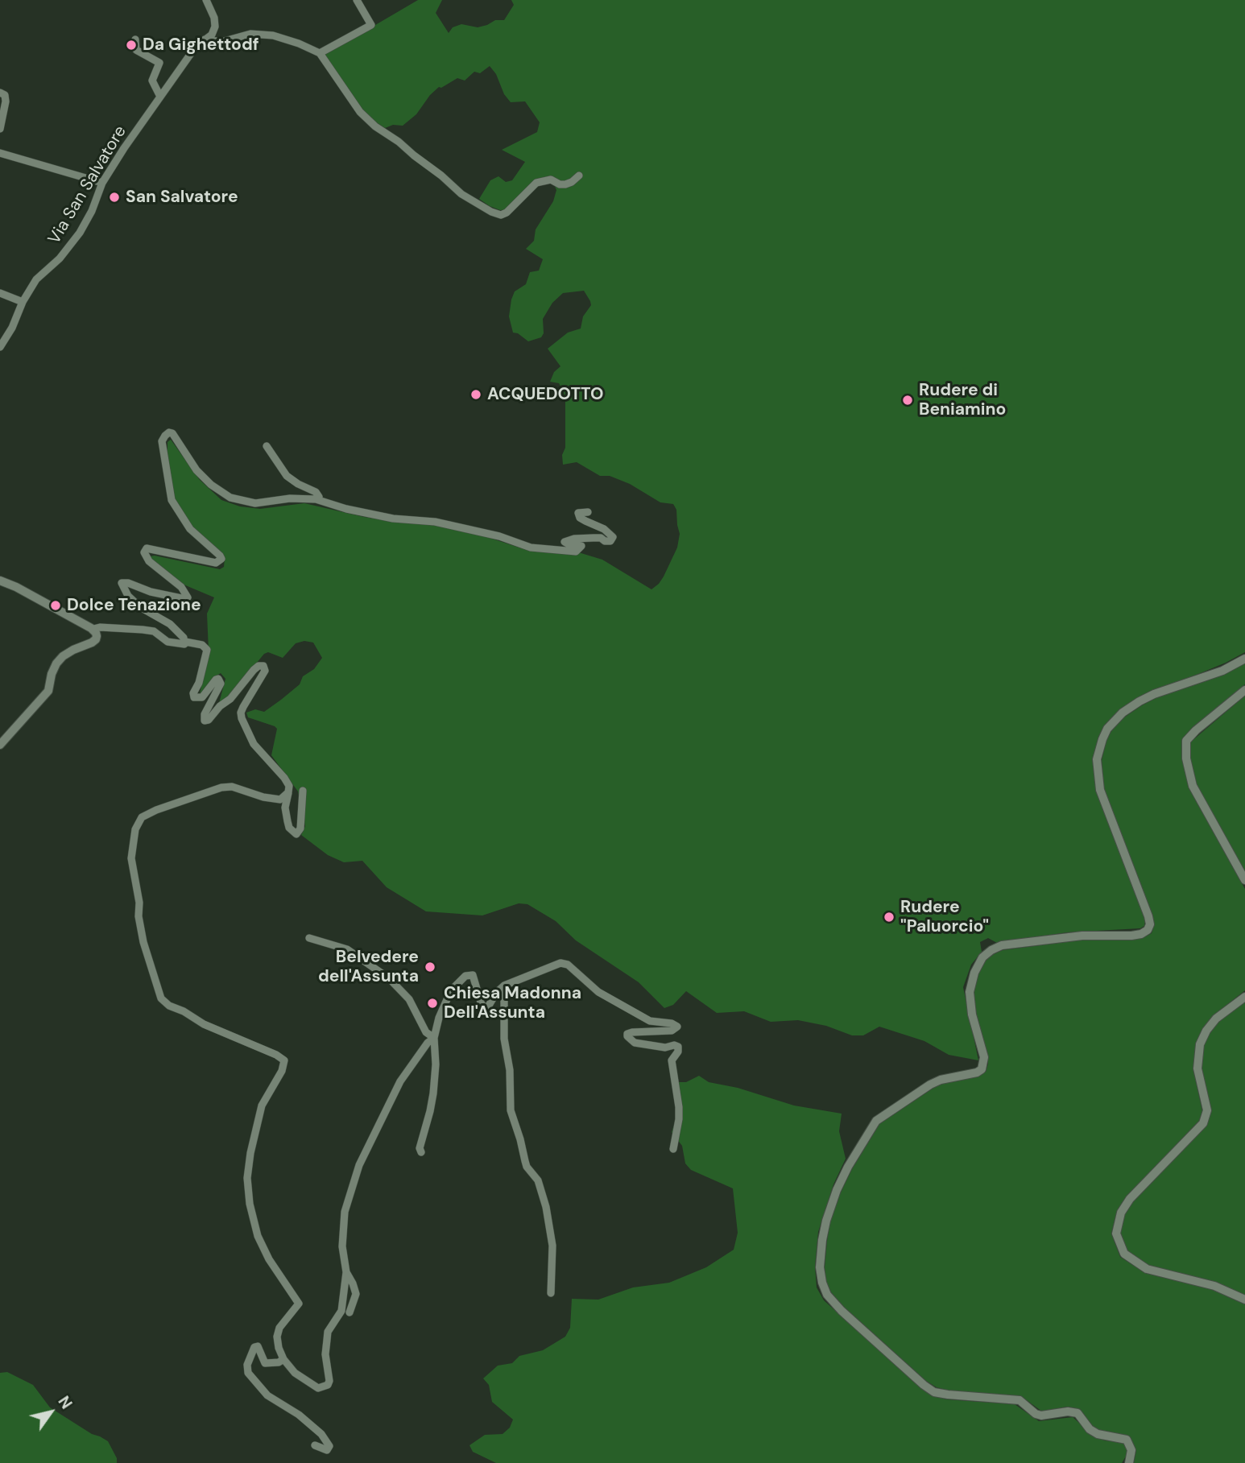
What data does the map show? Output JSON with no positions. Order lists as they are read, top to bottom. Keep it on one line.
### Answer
{"streets":{"street":["Via San Salvatore"]},"places":["Da Gighettodf","San Salvatore","ACQUEDOTTO","Rudere di Beniamino","Dolce Tenazione","Rudere \"Paluorcio\"","Belvedere dell'Assunta","Chiesa Madonna Dell'Assunta"],"north":"top right"}
